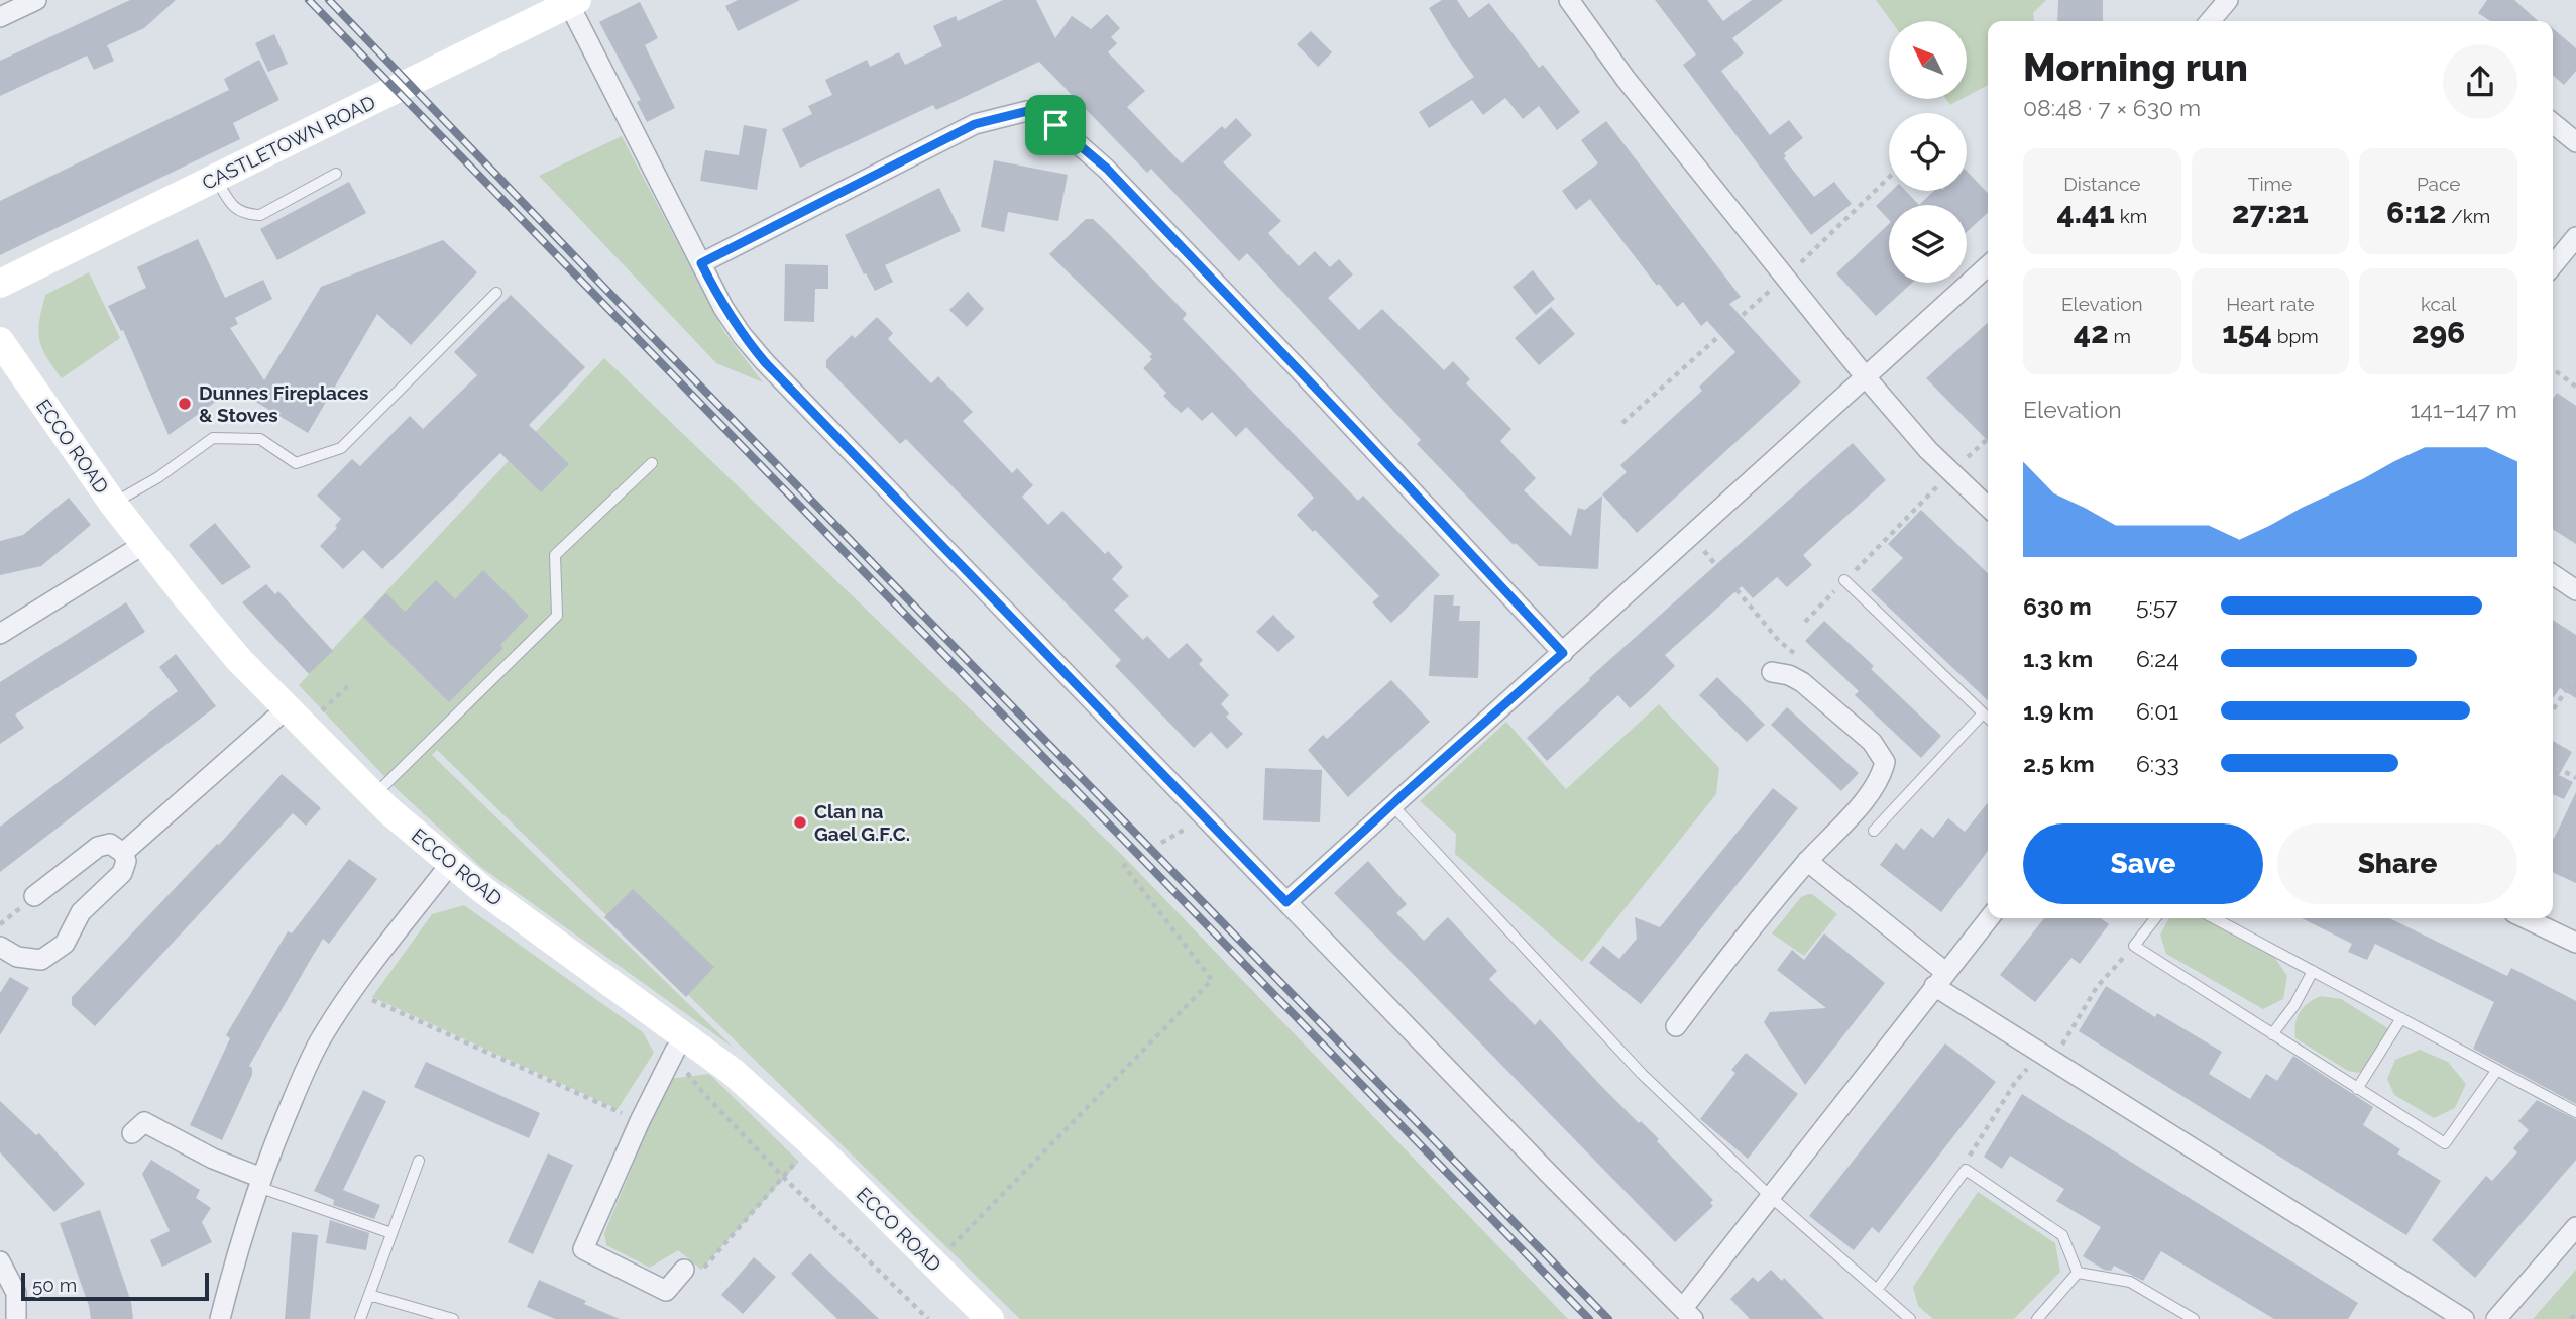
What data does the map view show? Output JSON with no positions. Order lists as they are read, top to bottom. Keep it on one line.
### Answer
{"streets":{"street":["CASTLETOWN ROAD","ECCO ROAD"]},"places":["Dunnes Fireplaces & Stoves","Clan na Gael G.F.C."],"scale_bar":"50 m","north":"top left","page":{"heading":["Morning run","08:48 · 7 × 630 m"],"stats":[["Distance","4.41 km"],["Time","27:21"],["Pace","6:12 /km"],["Elevation","42 m"],["Heart rate","154 bpm"],["kcal","296"]],"chart":["Elevation","141–147 m"],"list":[{"name":"630 m","note":"5:57"},{"name":"1.3 km","note":"6:24"},{"name":"1.9 km","note":"6:01"},{"name":"2.5 km","note":"6:33"}],"buttons":["Save","Share"],"scale":"50 m"}}
